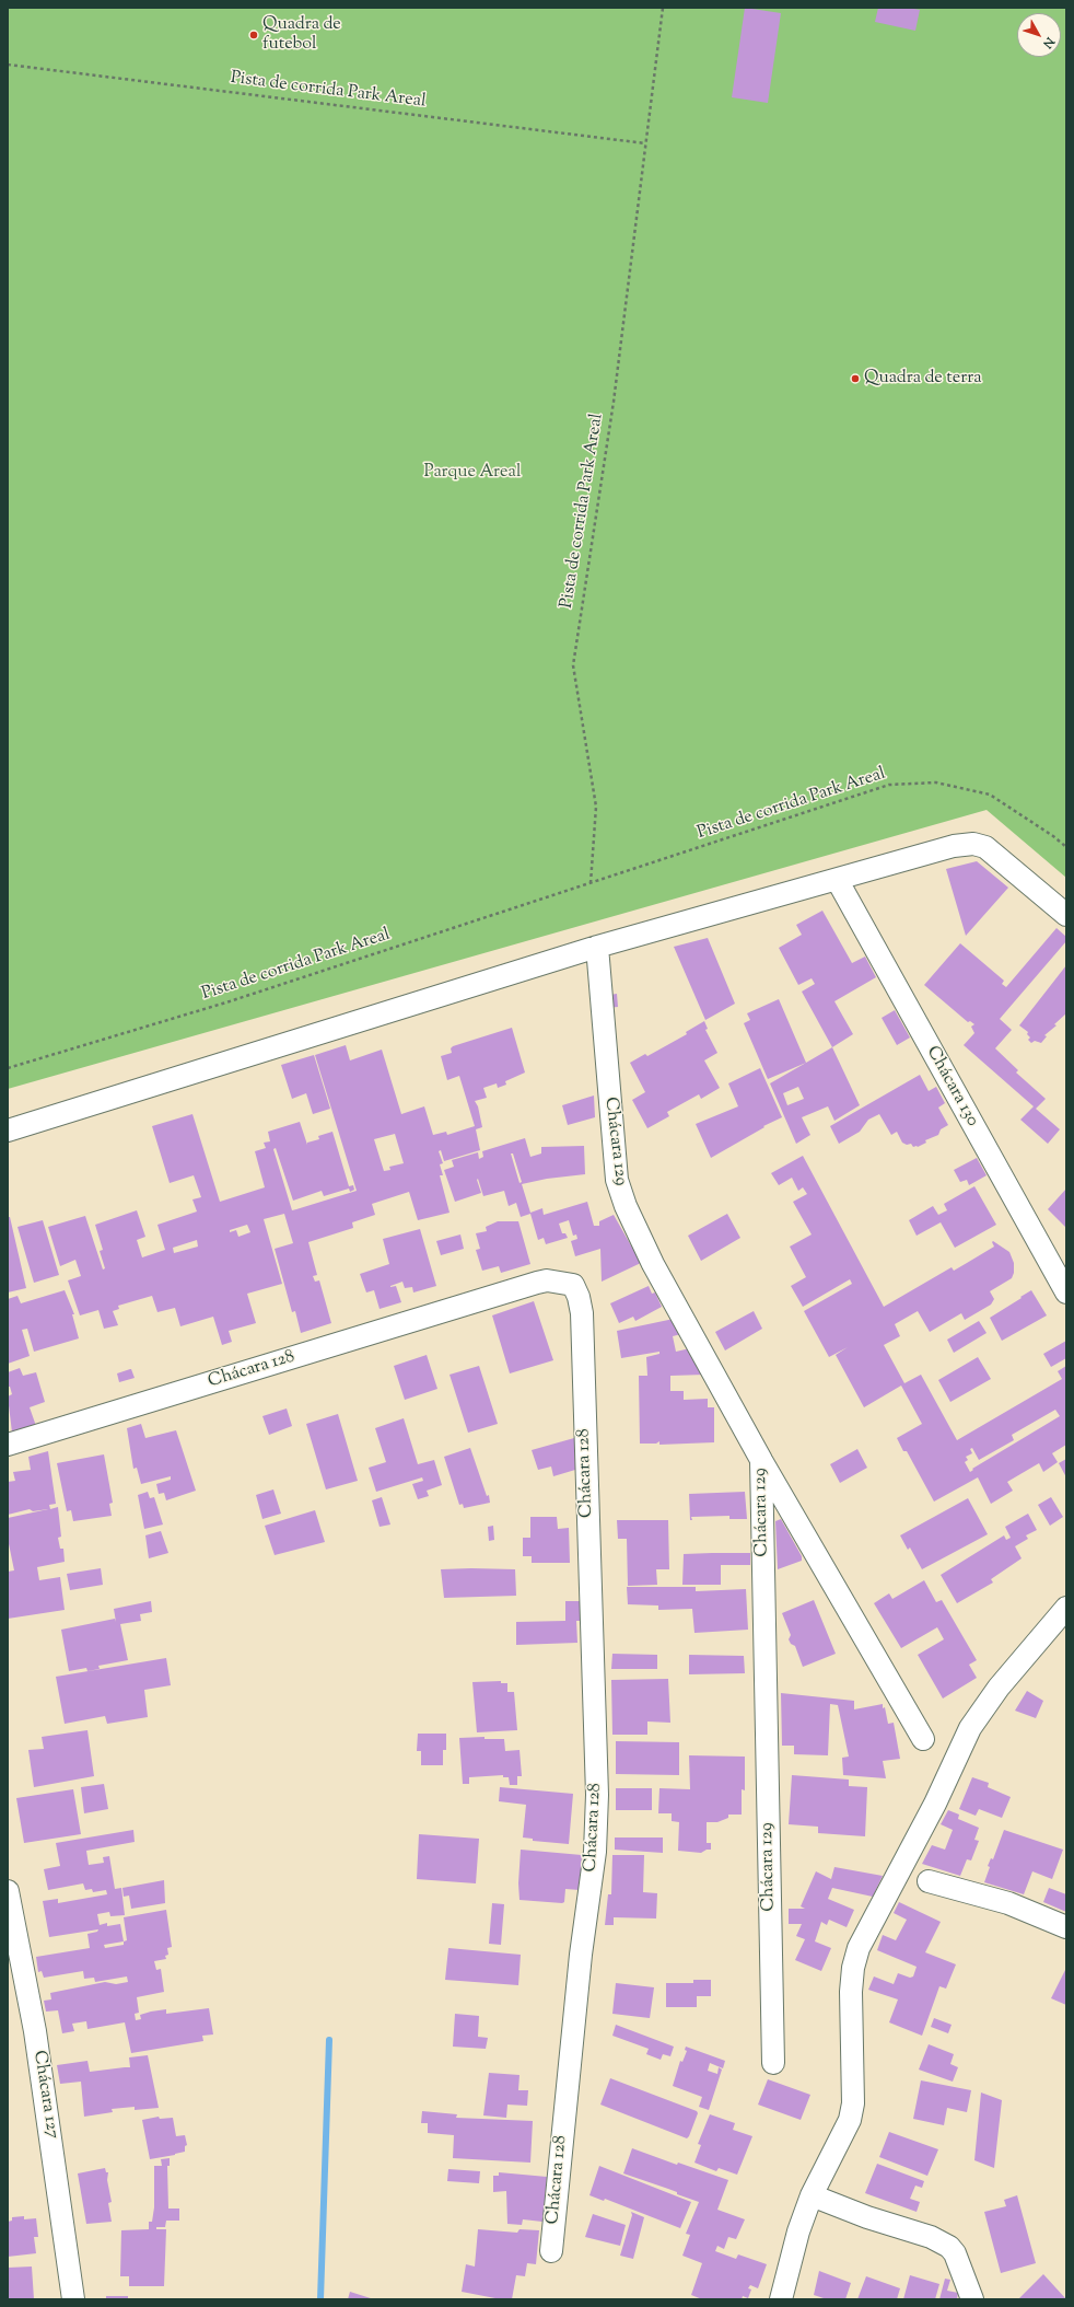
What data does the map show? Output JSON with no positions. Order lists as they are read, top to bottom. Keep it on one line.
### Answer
{"streets":{"street":["Chácara 130","Chácara 129","Chácara 128","Chácara 127"],"path":["Pista de corrida Park Areal"]},"parks":["Parque Areal"],"places":["Quadra de futebol","Quadra de terra"],"north":"bottom right"}
